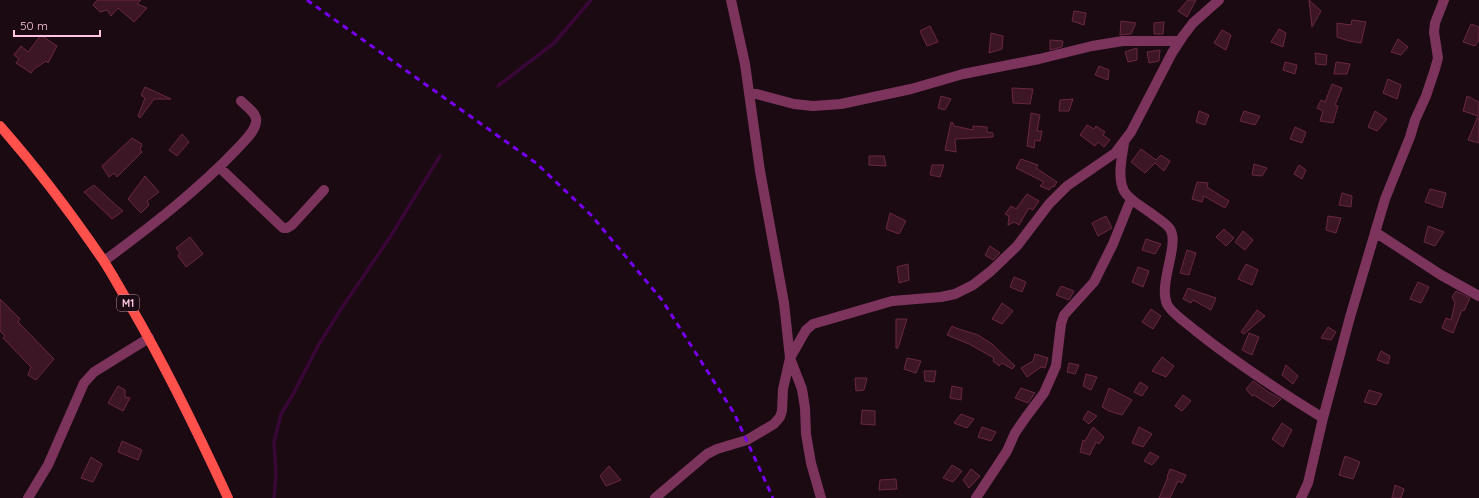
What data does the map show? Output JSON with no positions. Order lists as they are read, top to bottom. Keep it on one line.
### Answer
{"streets":{"main road":["M1"]},"scale_bar":"50 m"}
